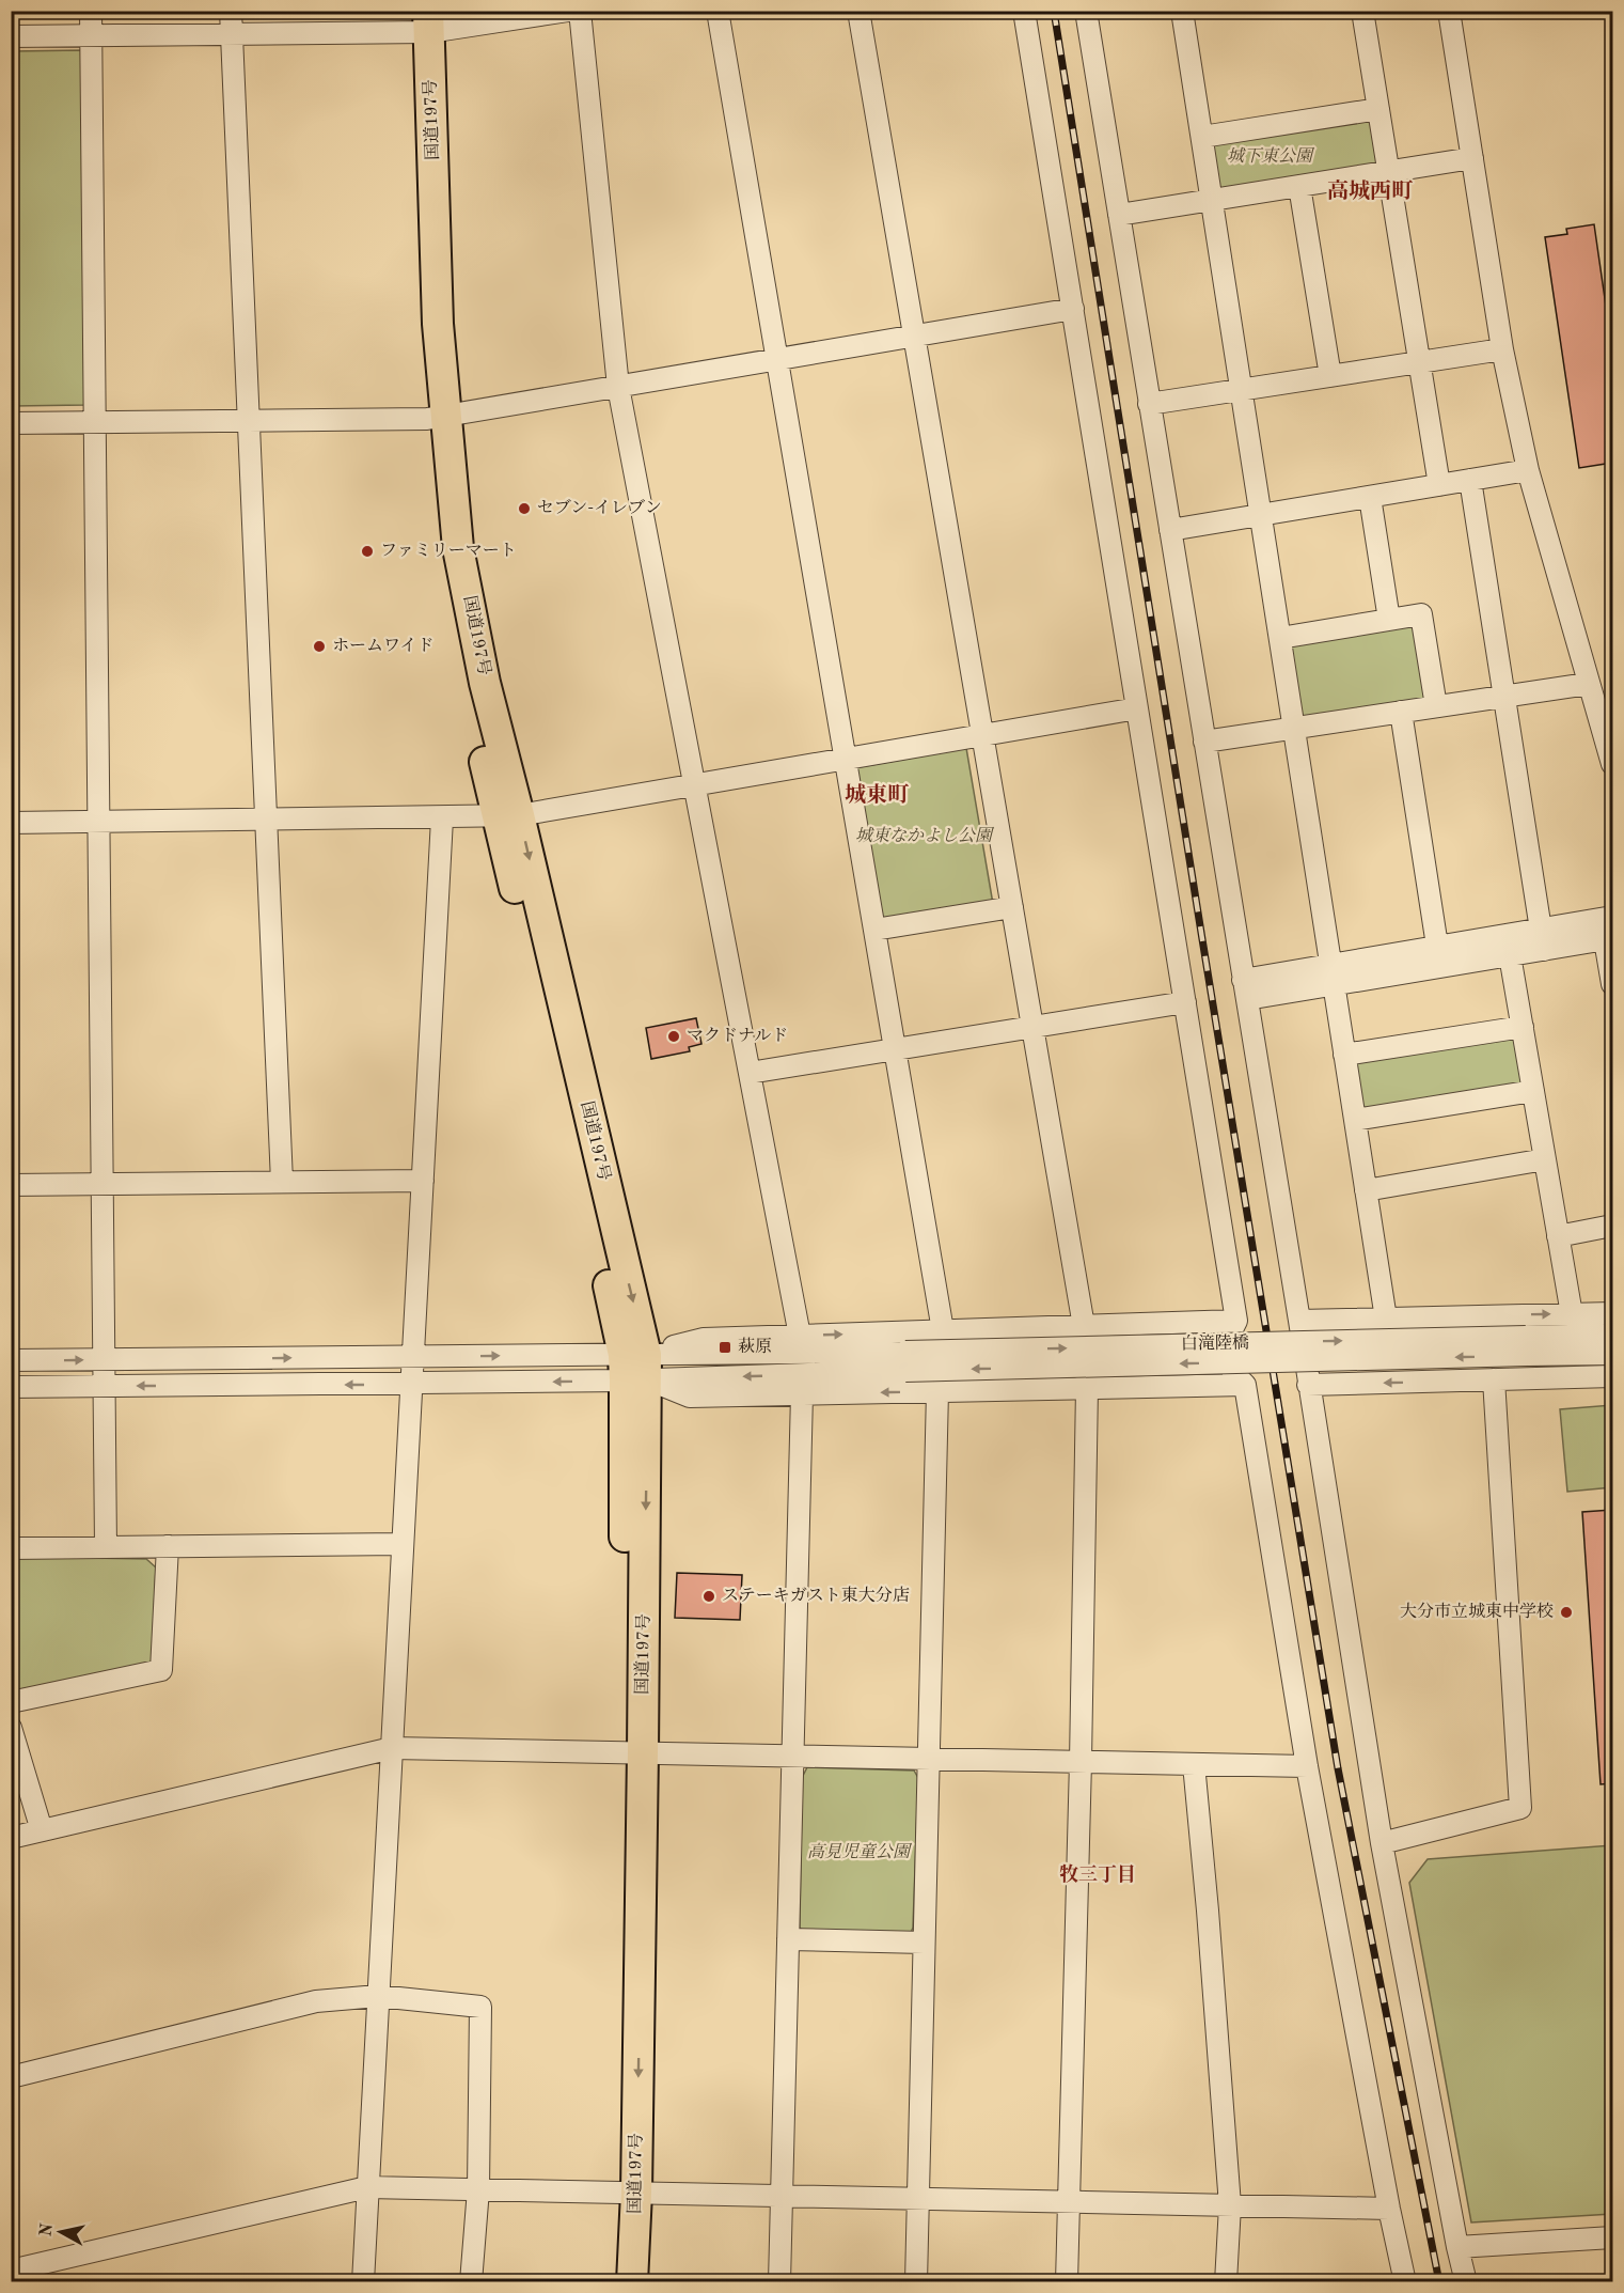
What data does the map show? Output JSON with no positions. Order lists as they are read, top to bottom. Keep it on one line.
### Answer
{"streets":{"highway":["国道197号"],"street":["白滝陸橋"]},"crossings":[["国道197号","白滝陸橋"]],"districts":["高城西町","城東町","牧三丁目"],"parks":["城下東公園","城東なかよし公園","高見児童公園"],"places":{"other":["セブン-イレブン","ファミリーマート","ホームワイド","マクドナルド","ステーキガスト東大分店","大分市立城東中学校"],"transit":["萩原"]},"north":"left"}
